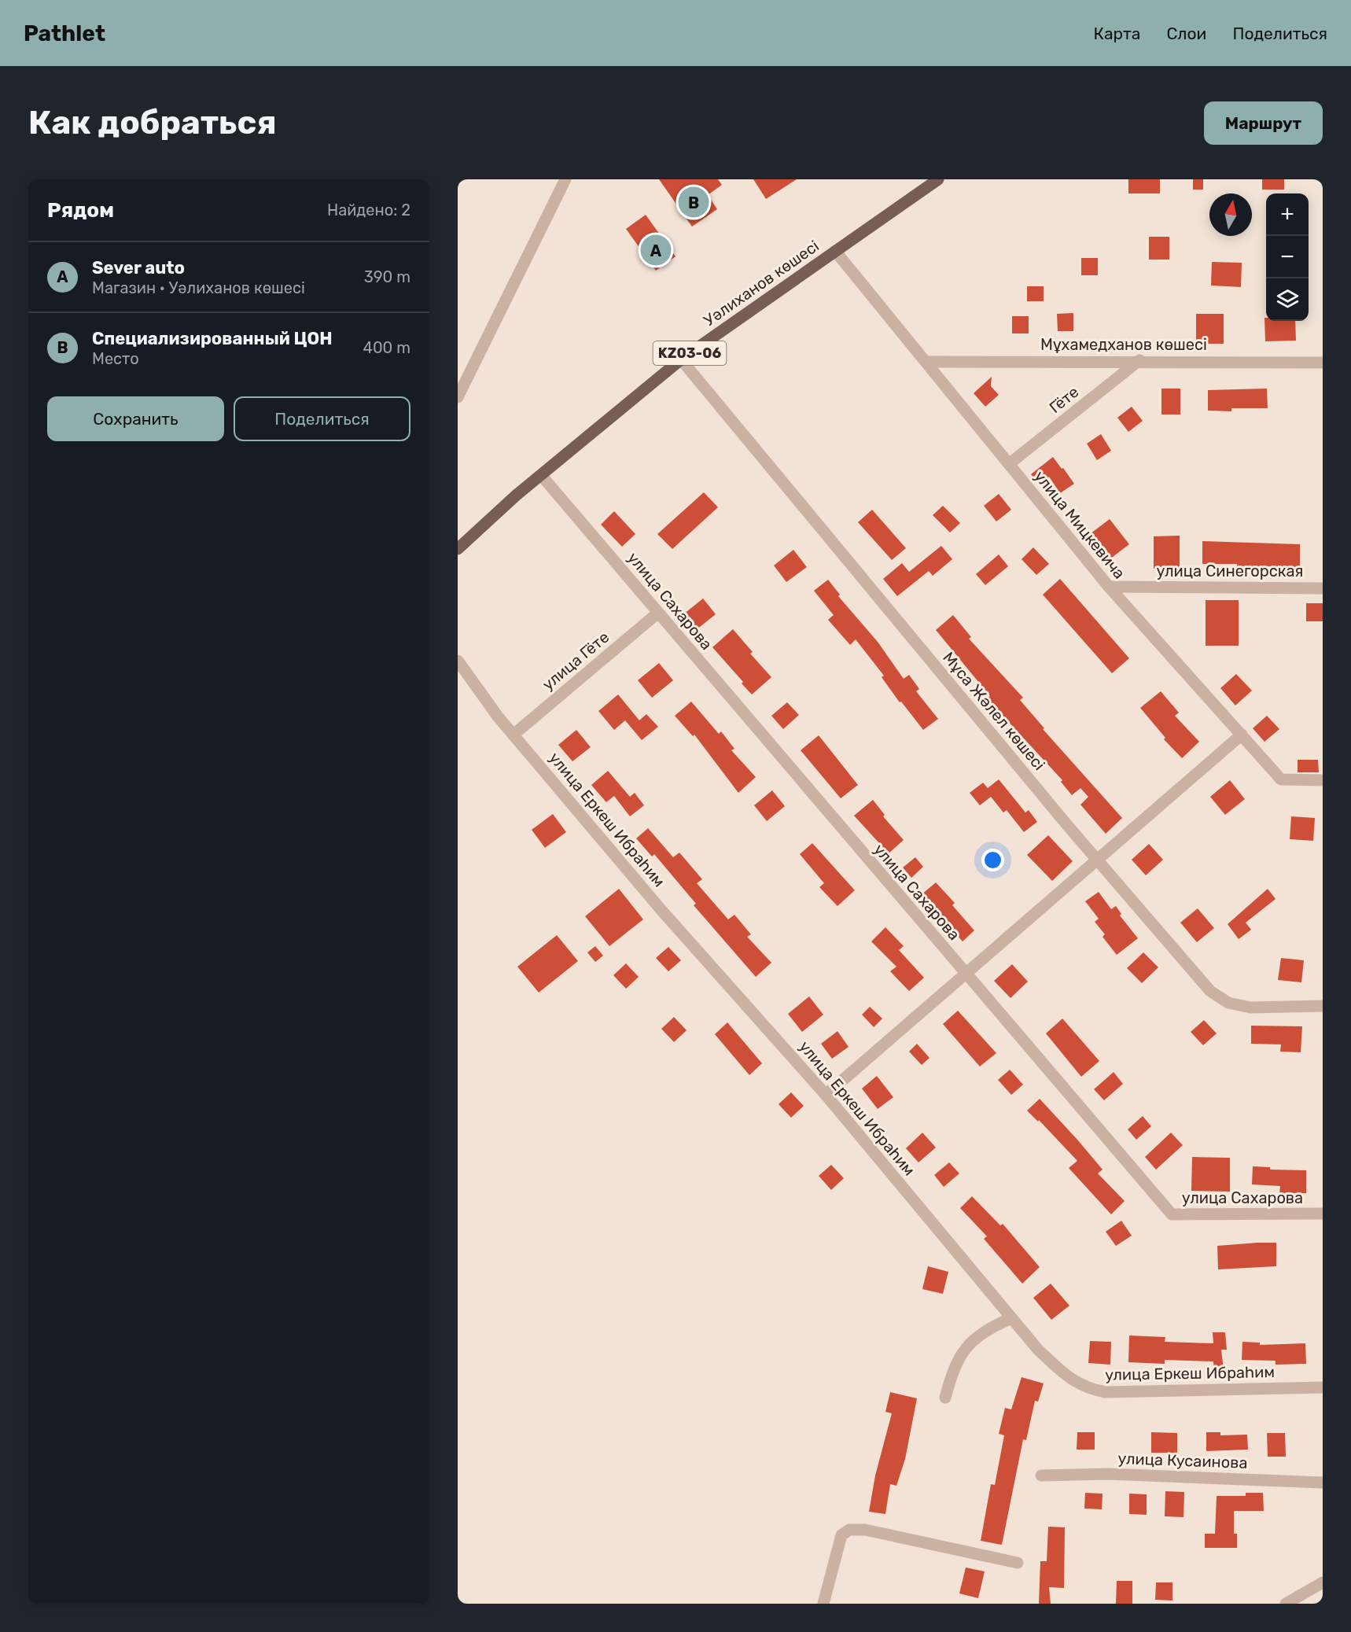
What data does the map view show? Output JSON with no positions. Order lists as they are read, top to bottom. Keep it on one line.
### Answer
{"streets":{"main road":["Уәлиханов көшесі","KZ03-06"],"street":["Мұхамедханов көшесі","Гёте","улица Мицкевича","улица Синегорская","улица Сахарова","улица Гёте","Мұса Жәлел көшесі","улица Еркеш Ибраһим","улица Кусаинова"]},"crossings":[["Уәлиханов көшесі","улица Мицкевича"],["Уәлиханов көшесі","улица Сахарова"],["Уәлиханов көшесі","Мұса Жәлел көшесі"],["Мұхамедханов көшесі","Гёте"],["Мұхамедханов көшесі","улица Мицкевича"],["Гёте","улица Мицкевича"],["улица Мицкевича","улица Синегорская"],["улица Сахарова","улица Гёте"],["улица Гёте","улица Еркеш Ибраһим"]],"north":"top","page":{"header":"Pathlet","nav":["Карта","Слои","Поделиться"],"buttons":["Маршрут",["Сохранить","Поделиться"]],"title":"Как добраться","heading":["Рядом","Найдено: 2"],"pins":["B","A"],"map_buttons":["+","−"],"list":[{"mark":"A","name":"Sever auto","note":"Магазин · Уәлиханов көшесі","value":"390 m"},{"mark":"B","name":"Специализированный ЦОН","note":"Место","value":"400 m"}]}}
